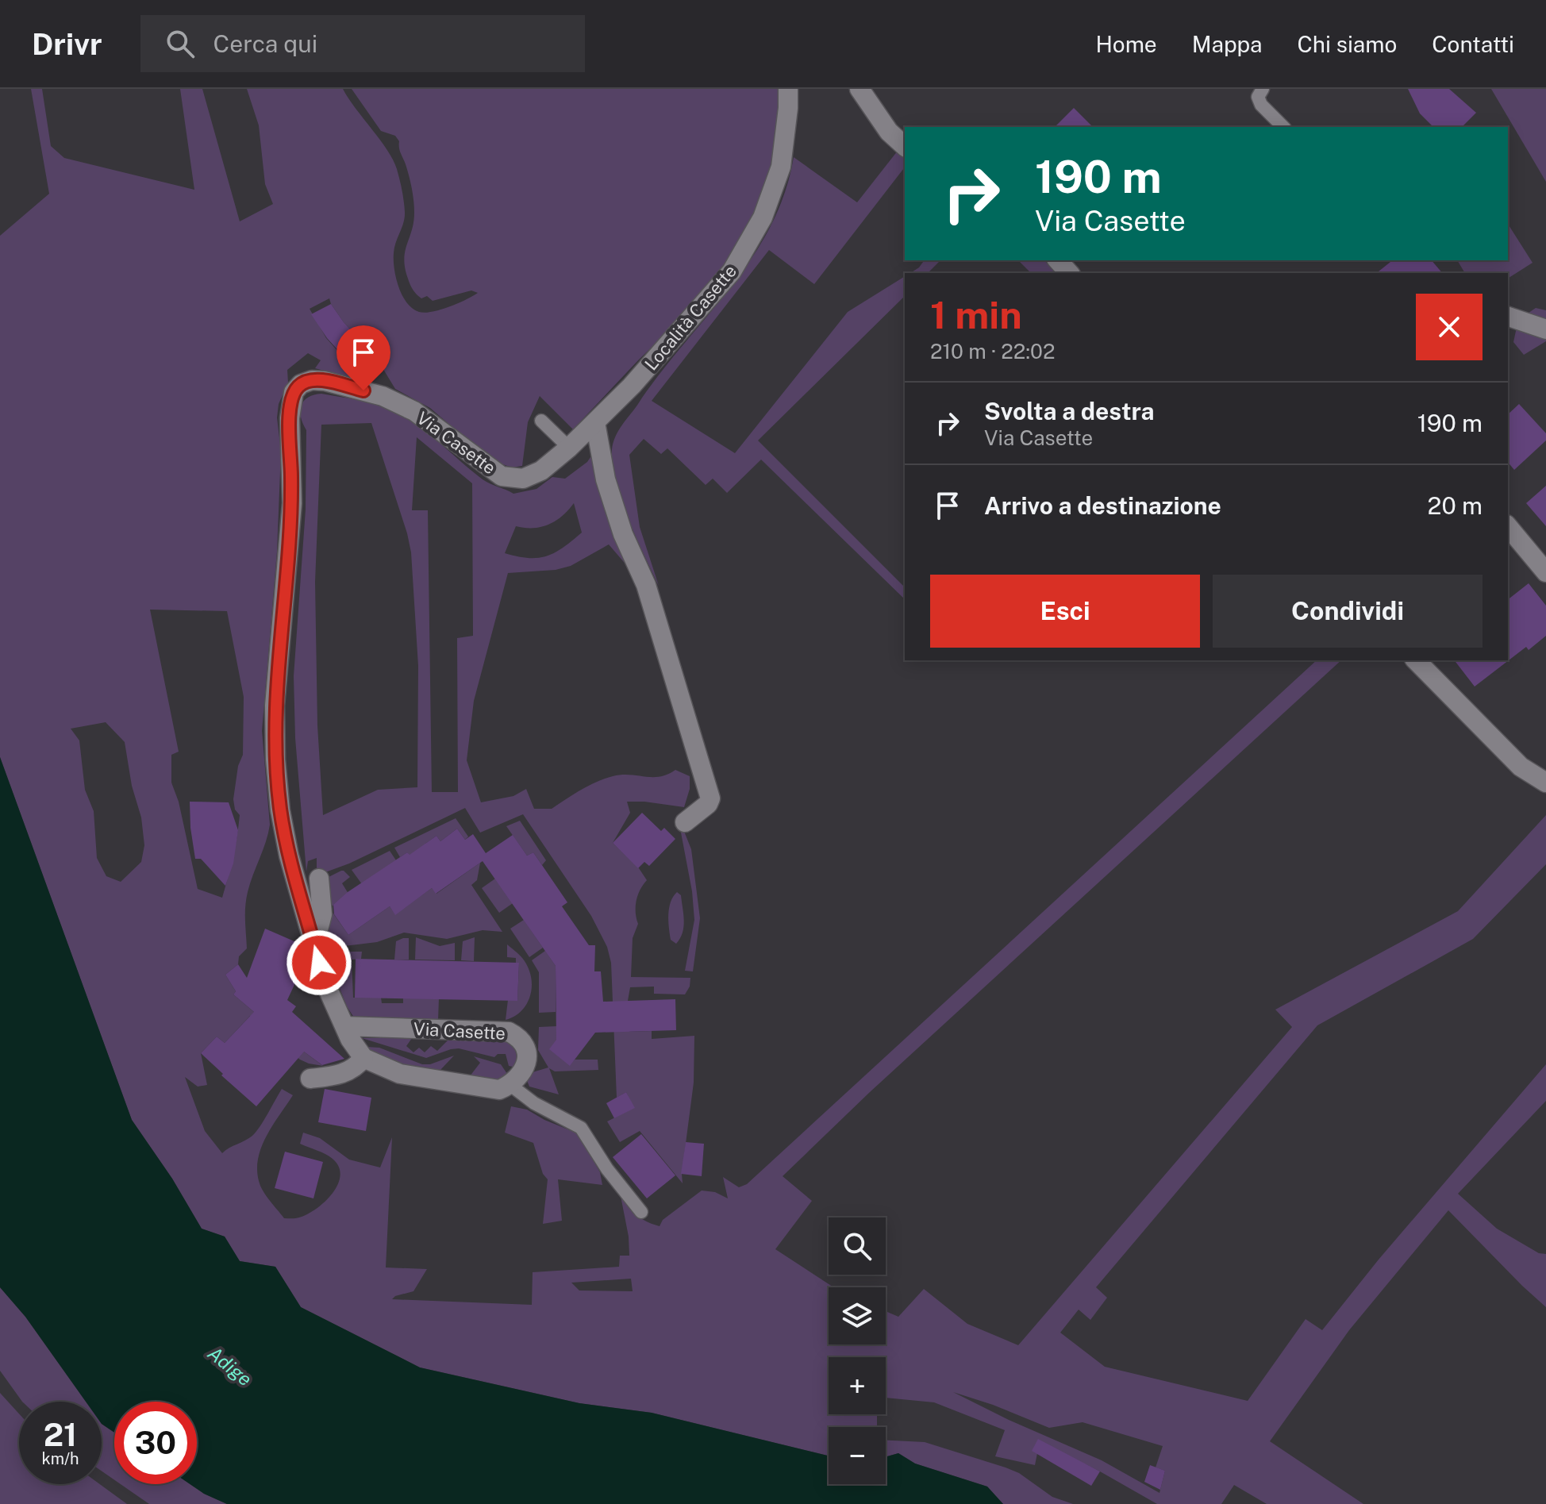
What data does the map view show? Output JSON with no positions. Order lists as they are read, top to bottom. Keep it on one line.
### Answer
{"streets":{"street":["Località Casette","Via Casette"]},"crossings":[["Località Casette","Via Casette"]],"water":["Adige"],"page":{"header":"Drivr","search":"Cerca qui","nav":["Home","Mappa","Chi siamo","Contatti"],"turn":["190 m","Via Casette"],"heading":["1 min","210 m · 22:02"],"list":[{"name":"Svolta a destra","note":"Via Casette","value":"190 m"},{"name":"Arrivo a destinazione","value":"20 m"}],"buttons":["Esci","Condividi"],"map_buttons":["+","−"],"speed":"21 km/h","limit":"30"}}
